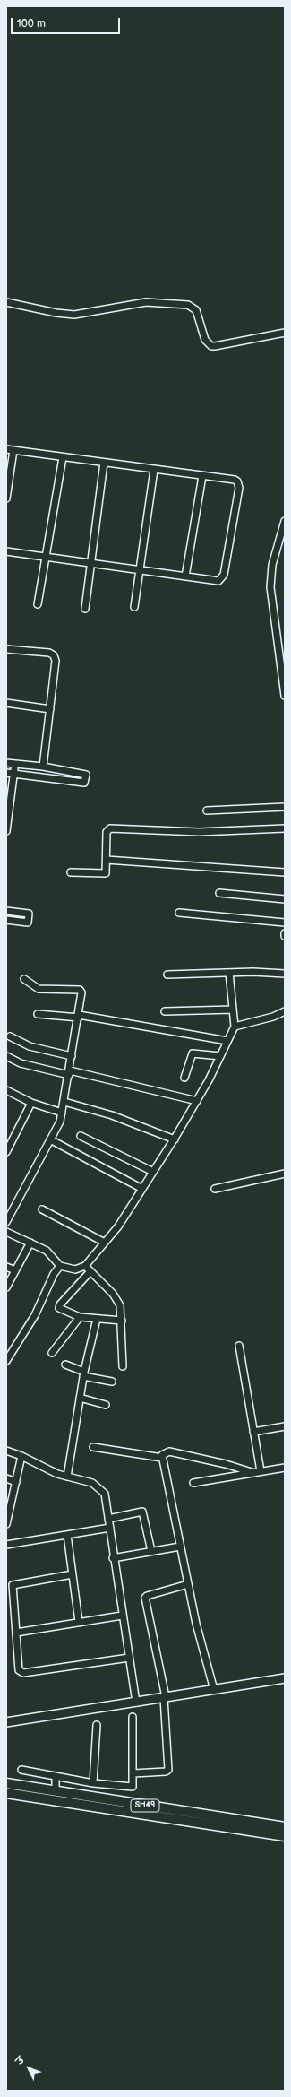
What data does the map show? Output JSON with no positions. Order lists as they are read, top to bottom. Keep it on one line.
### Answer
{"streets":{"main road":["SH49"]},"scale_bar":"100 m","north":"top left"}
